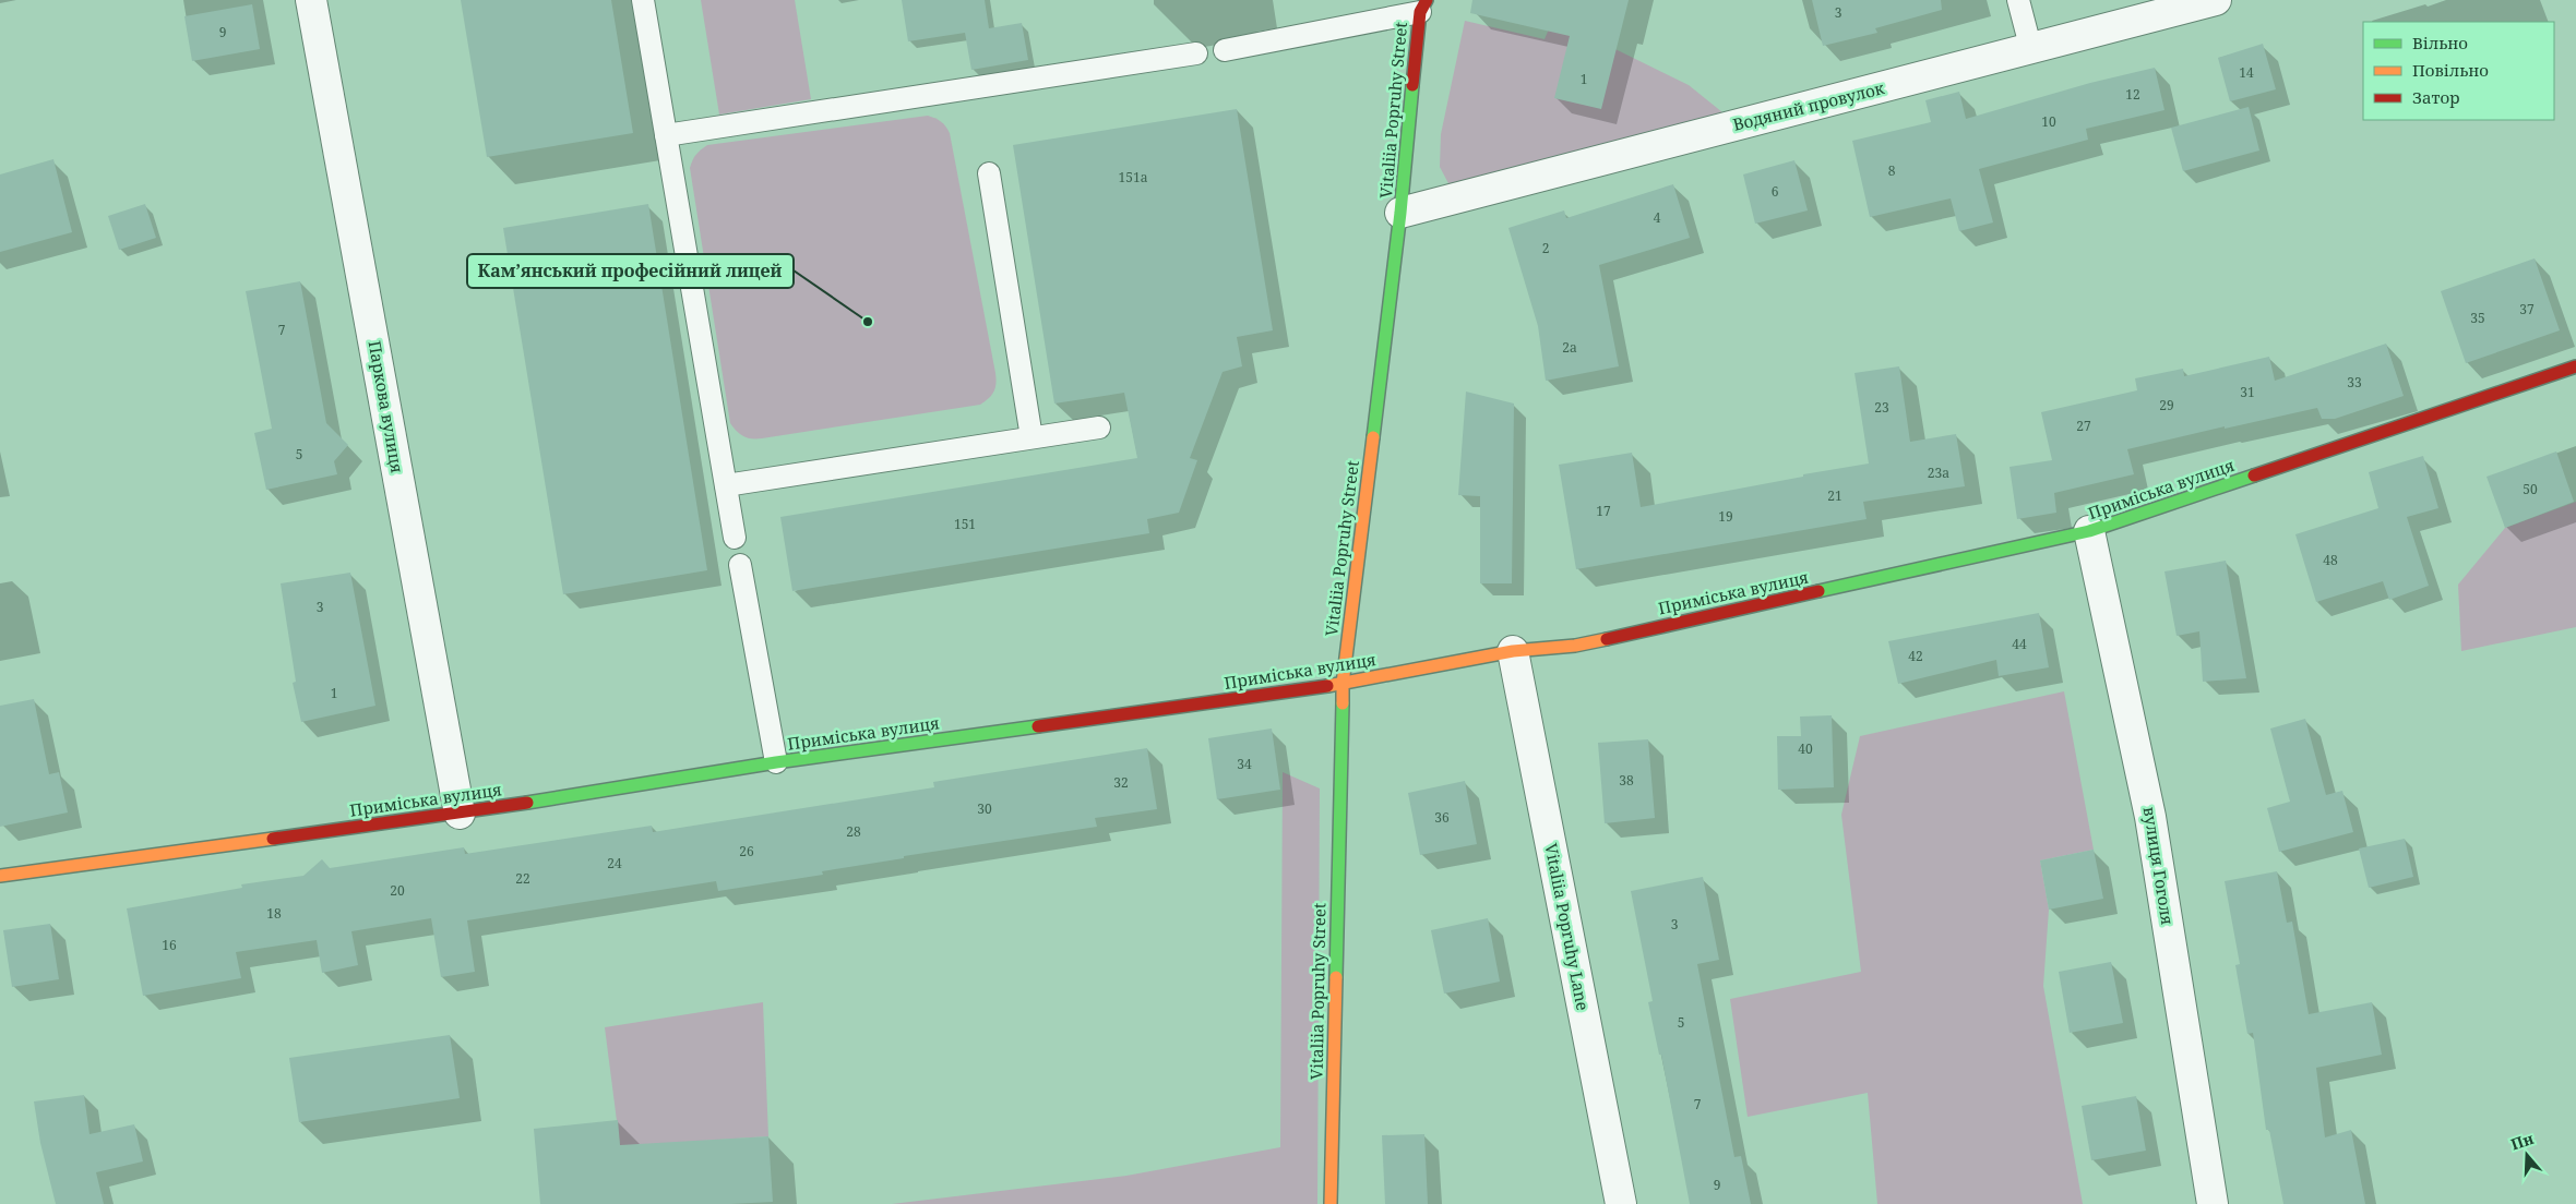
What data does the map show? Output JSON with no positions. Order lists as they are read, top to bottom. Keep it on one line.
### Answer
{"streets":{"street":["Водяний провулок","Vitaliia Popruhy Street","Паркова вулиця","Приміська вулиця","вулиця Гоголя","Vitaliia Popruhy Lane"]},"crossings":[["Водяний провулок","Vitaliia Popruhy Street"],["Vitaliia Popruhy Street","Приміська вулиця"],["Паркова вулиця","Приміська вулиця"],["Приміська вулиця","вулиця Гоголя"],["Приміська вулиця","Vitaliia Popruhy Lane"]],"places":["Кам’янський професійний лицей"],"house_numbers":["3","9","14","1","12","10","8","151а","6","4","2","37","35","7","2а","33","31","29","23","27","5","23а","50","21","17","19","151","48","3","44","42","1","40","34","38","32","30","36","28","26","24","22","20","18","3","16","5","7","9"],"legend":["Вільно","Повільно","Затор"],"north":"top"}
